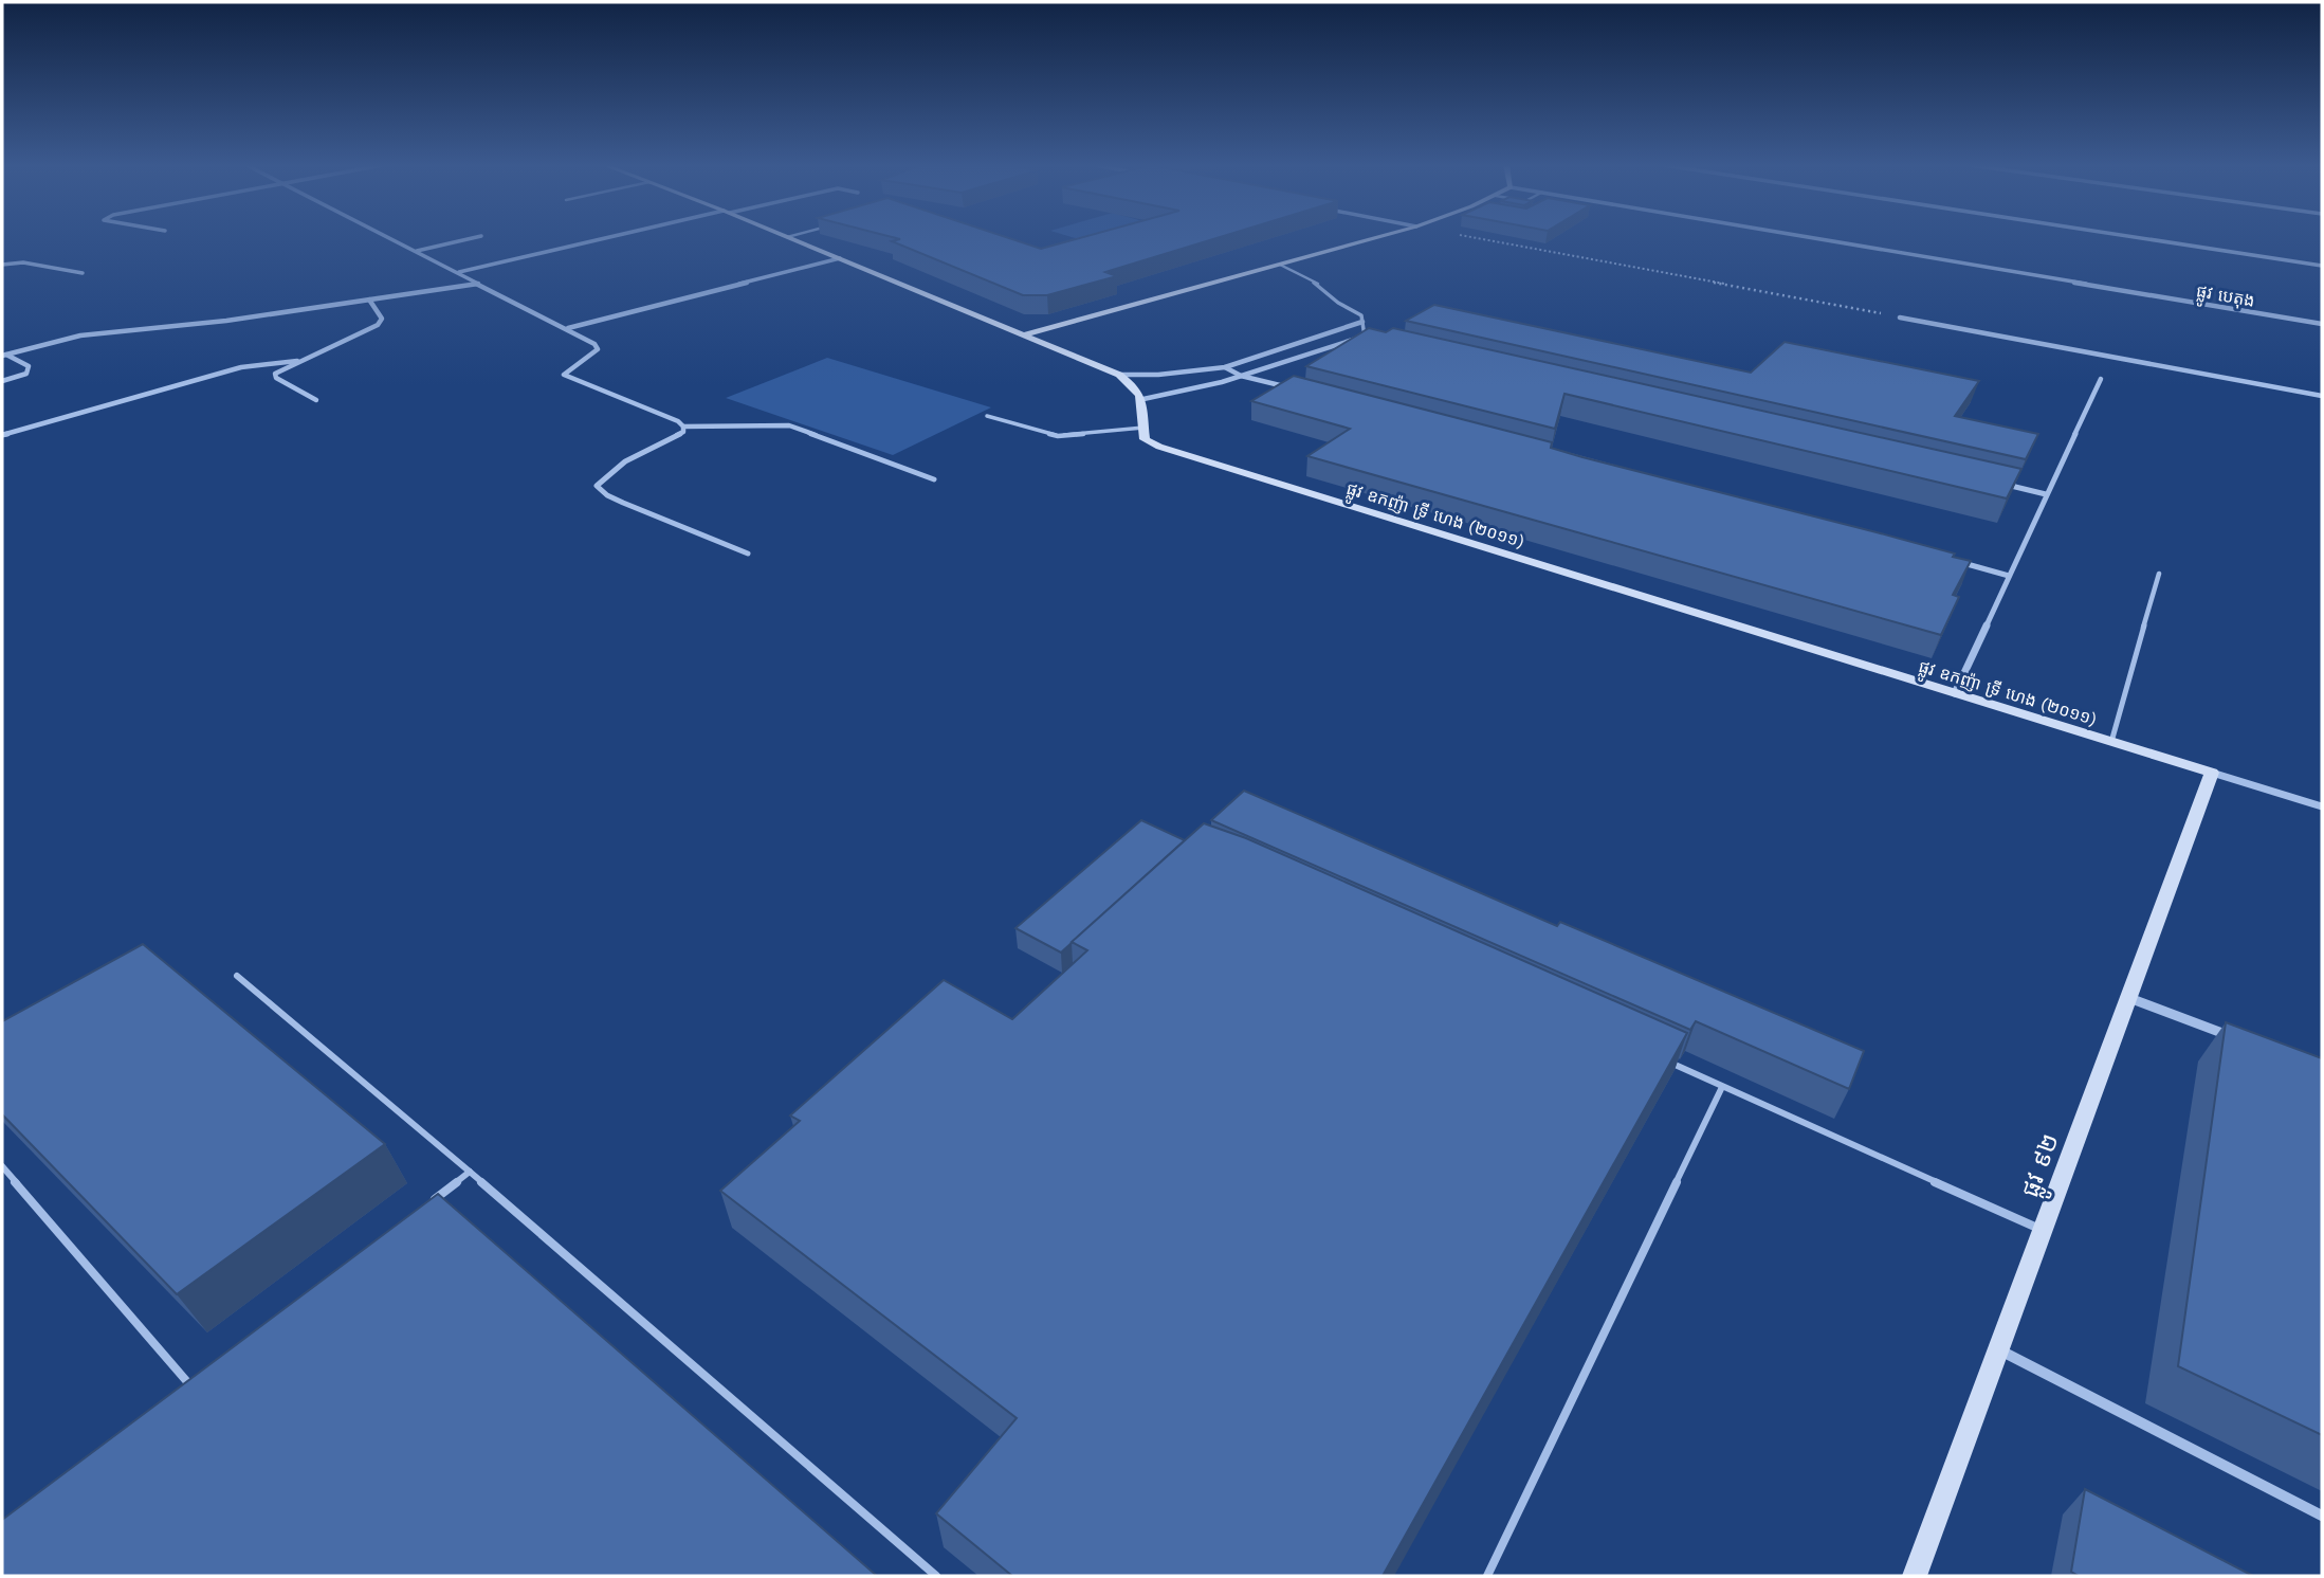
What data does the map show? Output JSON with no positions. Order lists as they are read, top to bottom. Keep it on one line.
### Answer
{"streets":{"main road":["ផ្លូវ ឧកញ៉ា ទ្រី ហេង (២០១១)","ផ្លូវ ៩២"],"street":["ផ្លូវ បេតុង"]},"crossings":[["ផ្លូវ ឧកញ៉ា ទ្រី ហេង (២០១១)","ផ្លូវ ៩២"]]}
